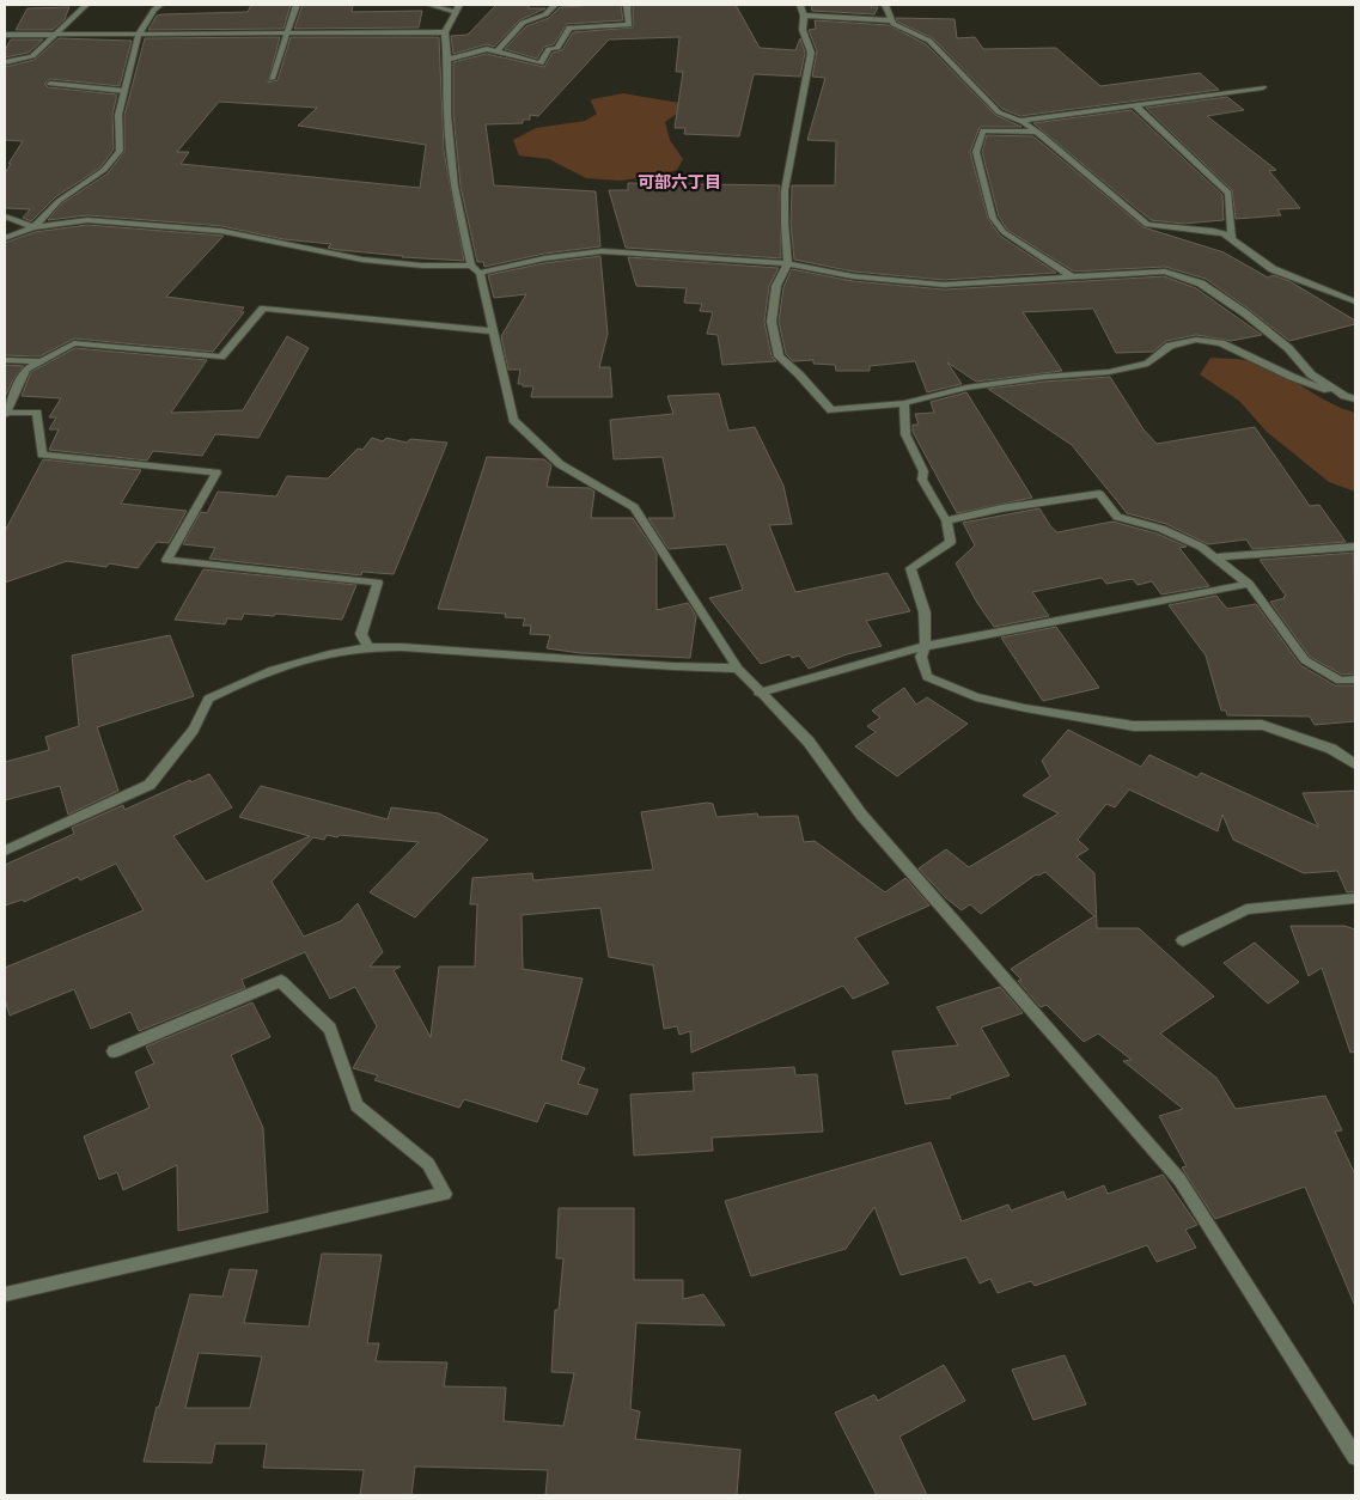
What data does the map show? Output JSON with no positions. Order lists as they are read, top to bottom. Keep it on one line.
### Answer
{"districts":["可部六丁目"]}
